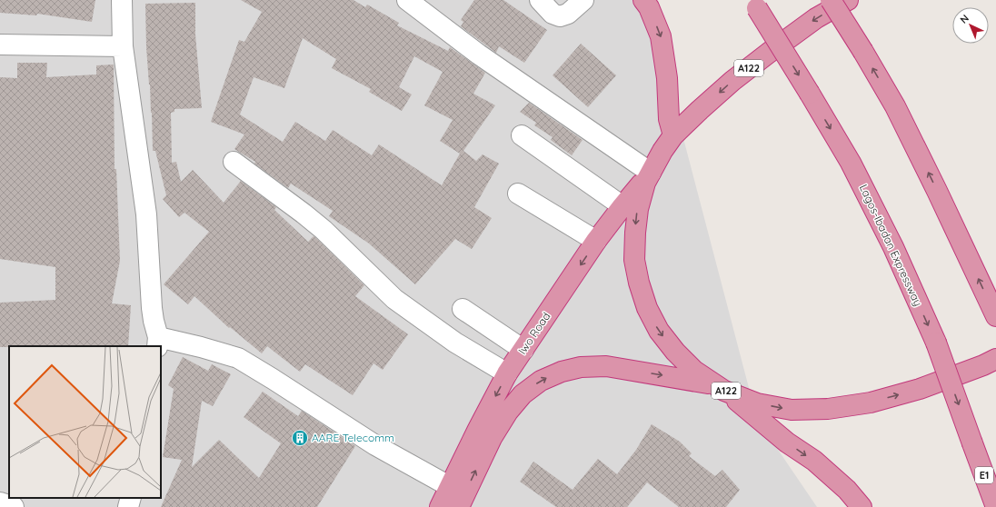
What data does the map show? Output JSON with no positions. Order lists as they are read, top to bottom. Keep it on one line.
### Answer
{"streets":{"highway":["A122","Lagos-Ibadan Expressway","Iwo Road","E1"]},"crossings":[["A122","Iwo Road"]],"one_way":["Iwo Road"],"places":{"building":["AARE Telecomm"]},"north":"top left"}
